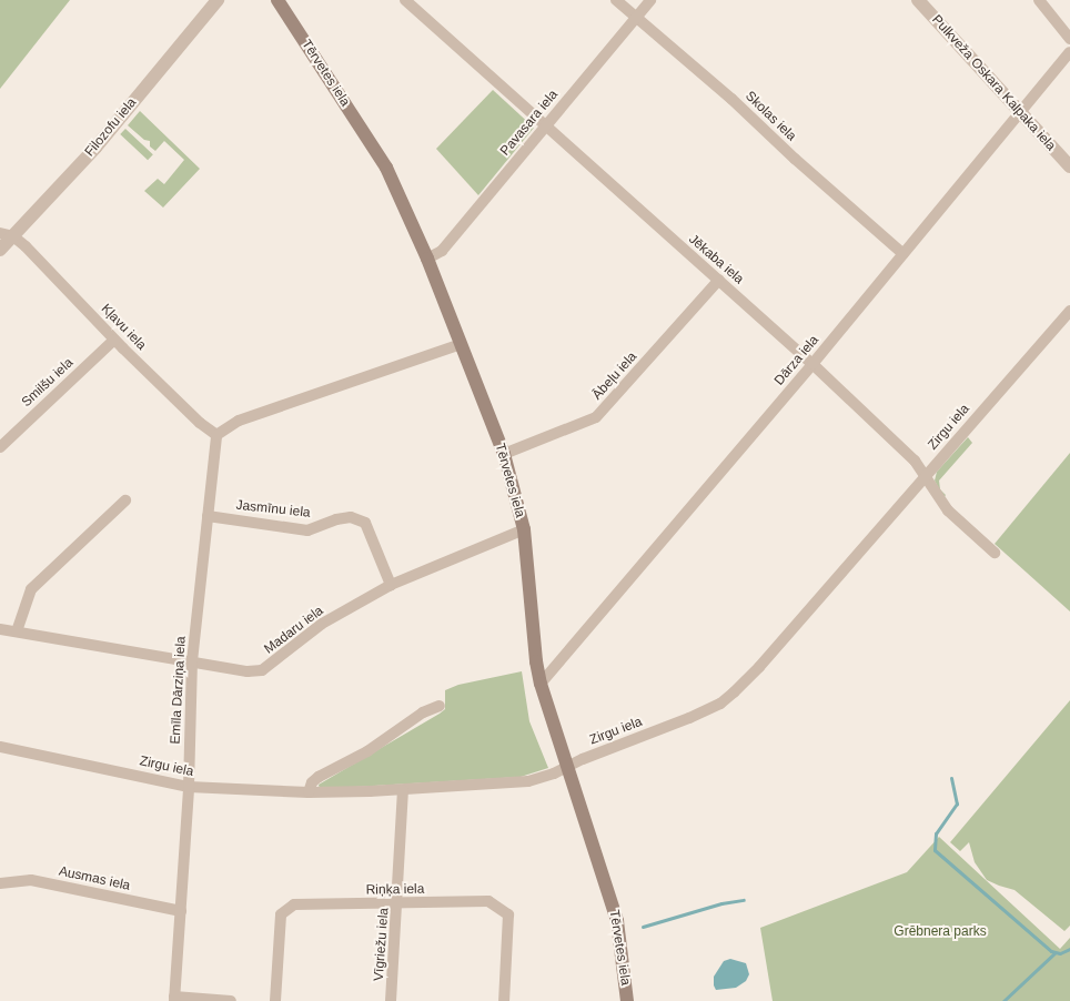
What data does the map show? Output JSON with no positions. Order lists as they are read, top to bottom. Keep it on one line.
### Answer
{"streets":{"main road":["Tērvetes iela"],"street":["Pulkveža Oskara Kalpaka iela","Skolas iela","Pavasara iela","Filozofu iela","Jēkaba iela","Kļavu iela","Dārza iela","Ābeļu iela","Smilšu iela","Zirgu iela","Jasmīnu iela","Madaru iela","Emīla Dārziņa iela","Ausmas iela","Riņķa iela","Vīgriežu iela"]},"crossings":[["Tērvetes iela","Pavasara iela"],["Tērvetes iela","Dārza iela"],["Tērvetes iela","Ābeļu iela"],["Tērvetes iela","Zirgu iela"],["Tērvetes iela","Madaru iela"],["Pulkveža Oskara Kalpaka iela","Dārza iela"],["Skolas iela","Pavasara iela"],["Skolas iela","Dārza iela"],["Pavasara iela","Jēkaba iela"],["Filozofu iela","Kļavu iela"],["Jēkaba iela","Dārza iela"],["Jēkaba iela","Ābeļu iela"],["Jēkaba iela","Zirgu iela"],["Kļavu iela","Smilšu iela"],["Kļavu iela","Emīla Dārziņa iela"],["Zirgu iela","Emīla Dārziņa iela"],["Zirgu iela","Vīgriežu iela"],["Jasmīnu iela","Madaru iela"],["Jasmīnu iela","Emīla Dārziņa iela"],["Madaru iela","Emīla Dārziņa iela"],["Emīla Dārziņa iela","Ausmas iela"],["Riņķa iela","Vīgriežu iela"]],"parks":["Grēbnera parks"]}
